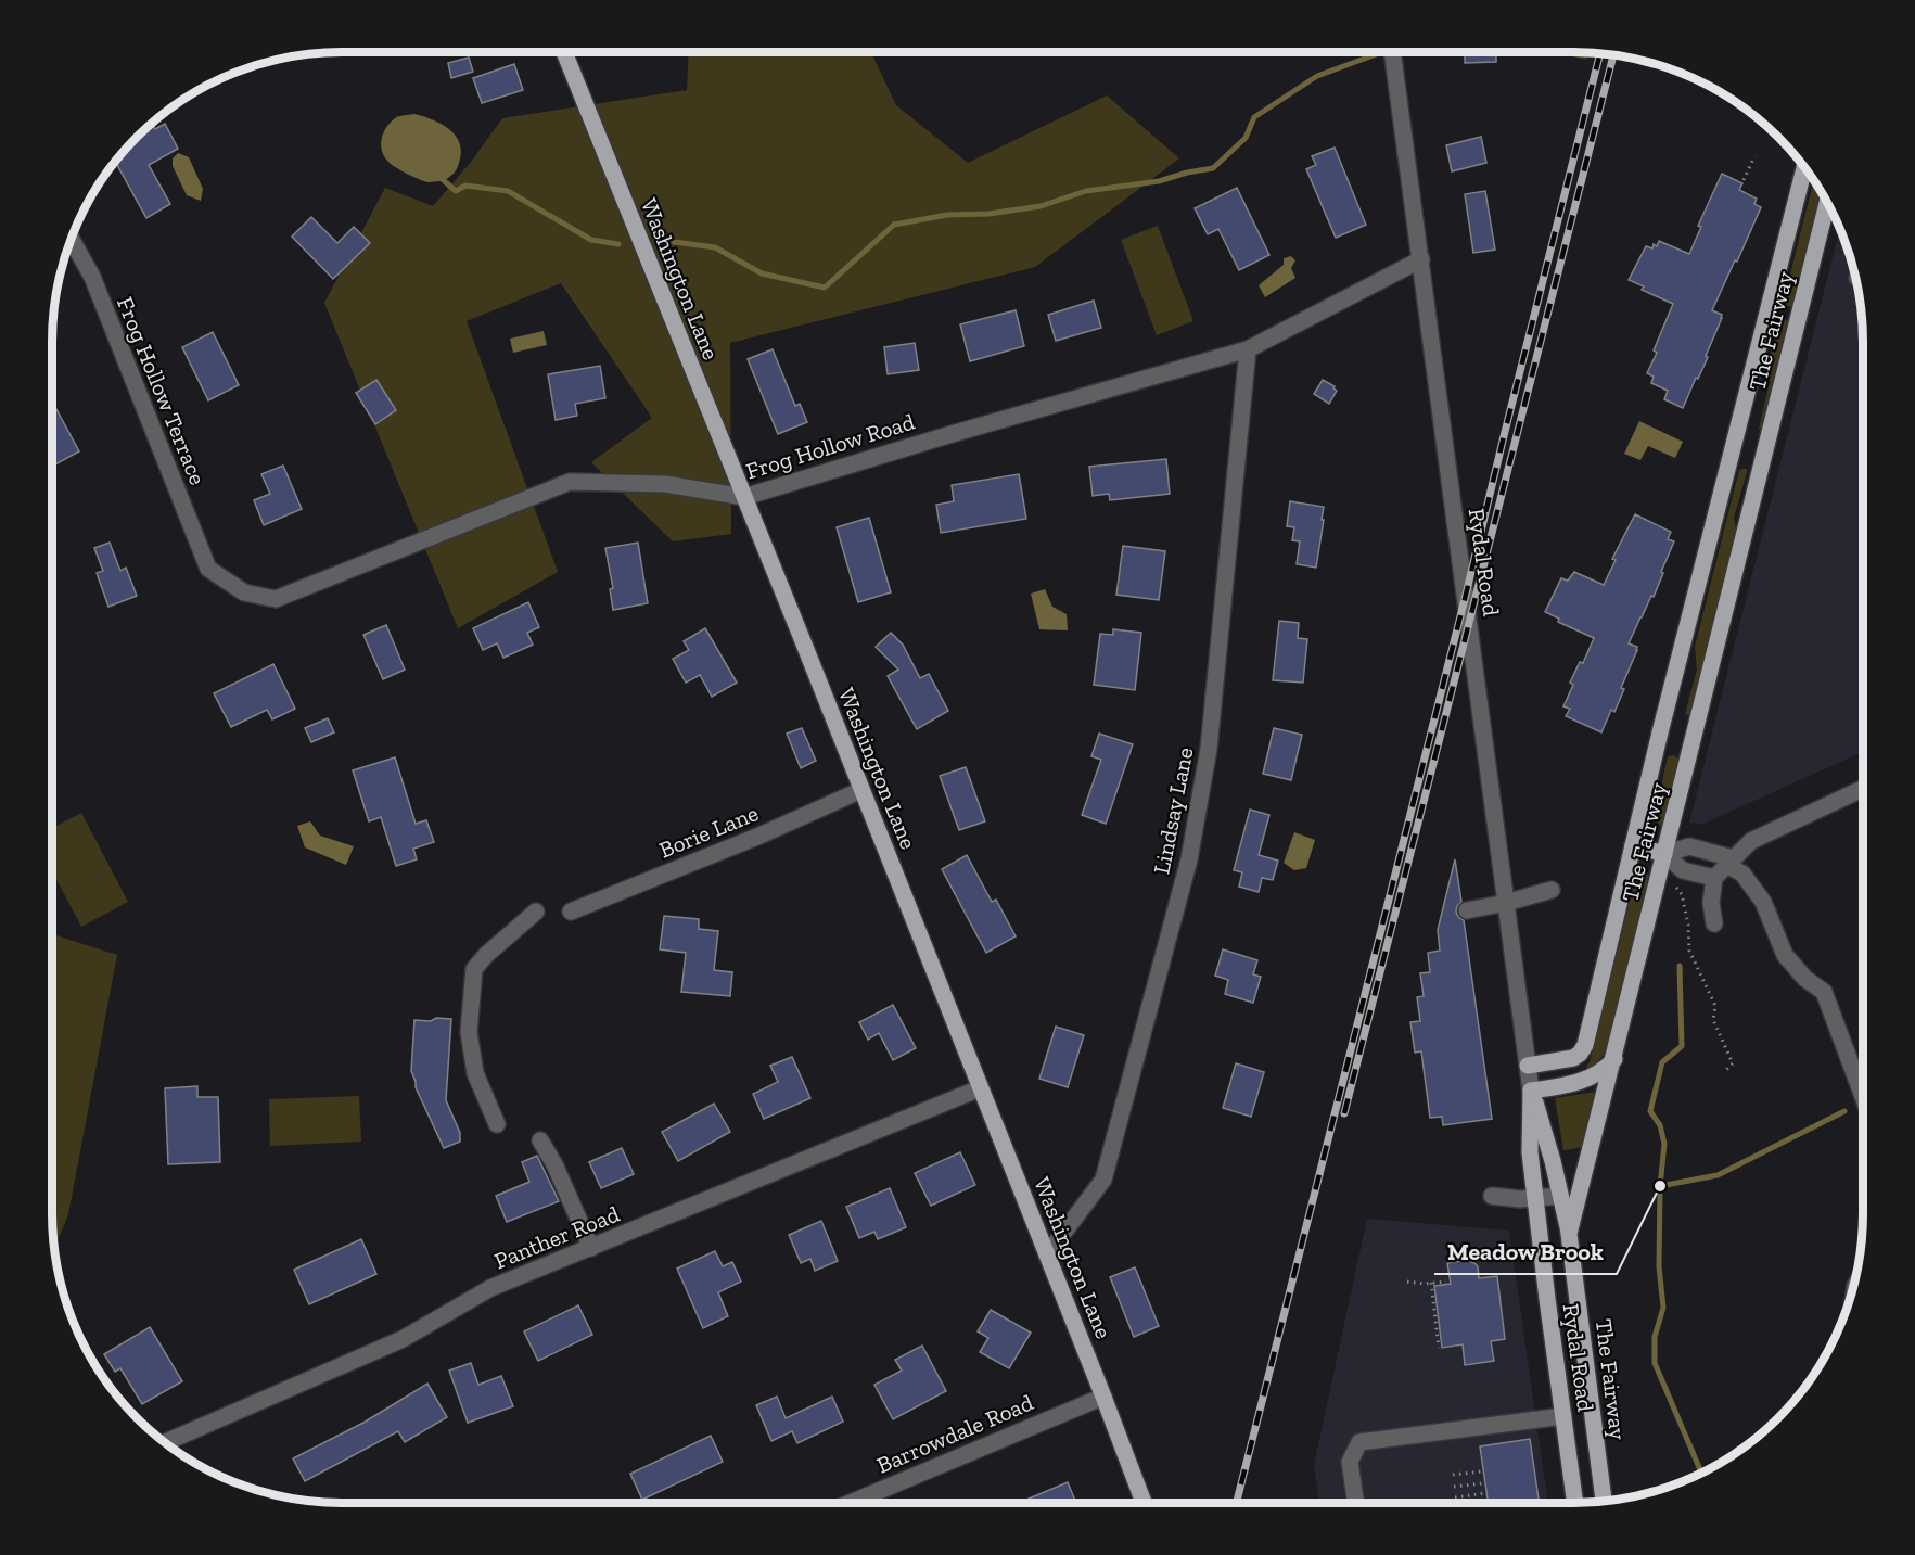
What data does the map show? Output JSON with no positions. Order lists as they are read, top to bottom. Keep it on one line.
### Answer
{"streets":{"main road":["Washington Lane","The Fairway","Rydal Road"],"street":["Frog Hollow Terrace","Frog Hollow Road","Lindsay Lane","Borie Lane","Panther Road","Barrowdale Road"]},"crossings":[["Washington Lane","Frog Hollow Road"],["Washington Lane","Lindsay Lane"],["Washington Lane","Borie Lane"],["Washington Lane","Panther Road"],["Washington Lane","Barrowdale Road"],["The Fairway","Rydal Road"],["Frog Hollow Terrace","Frog Hollow Road"],["Frog Hollow Road","Rydal Road"],["Frog Hollow Road","Lindsay Lane"]],"places":["Meadow Brook"]}
